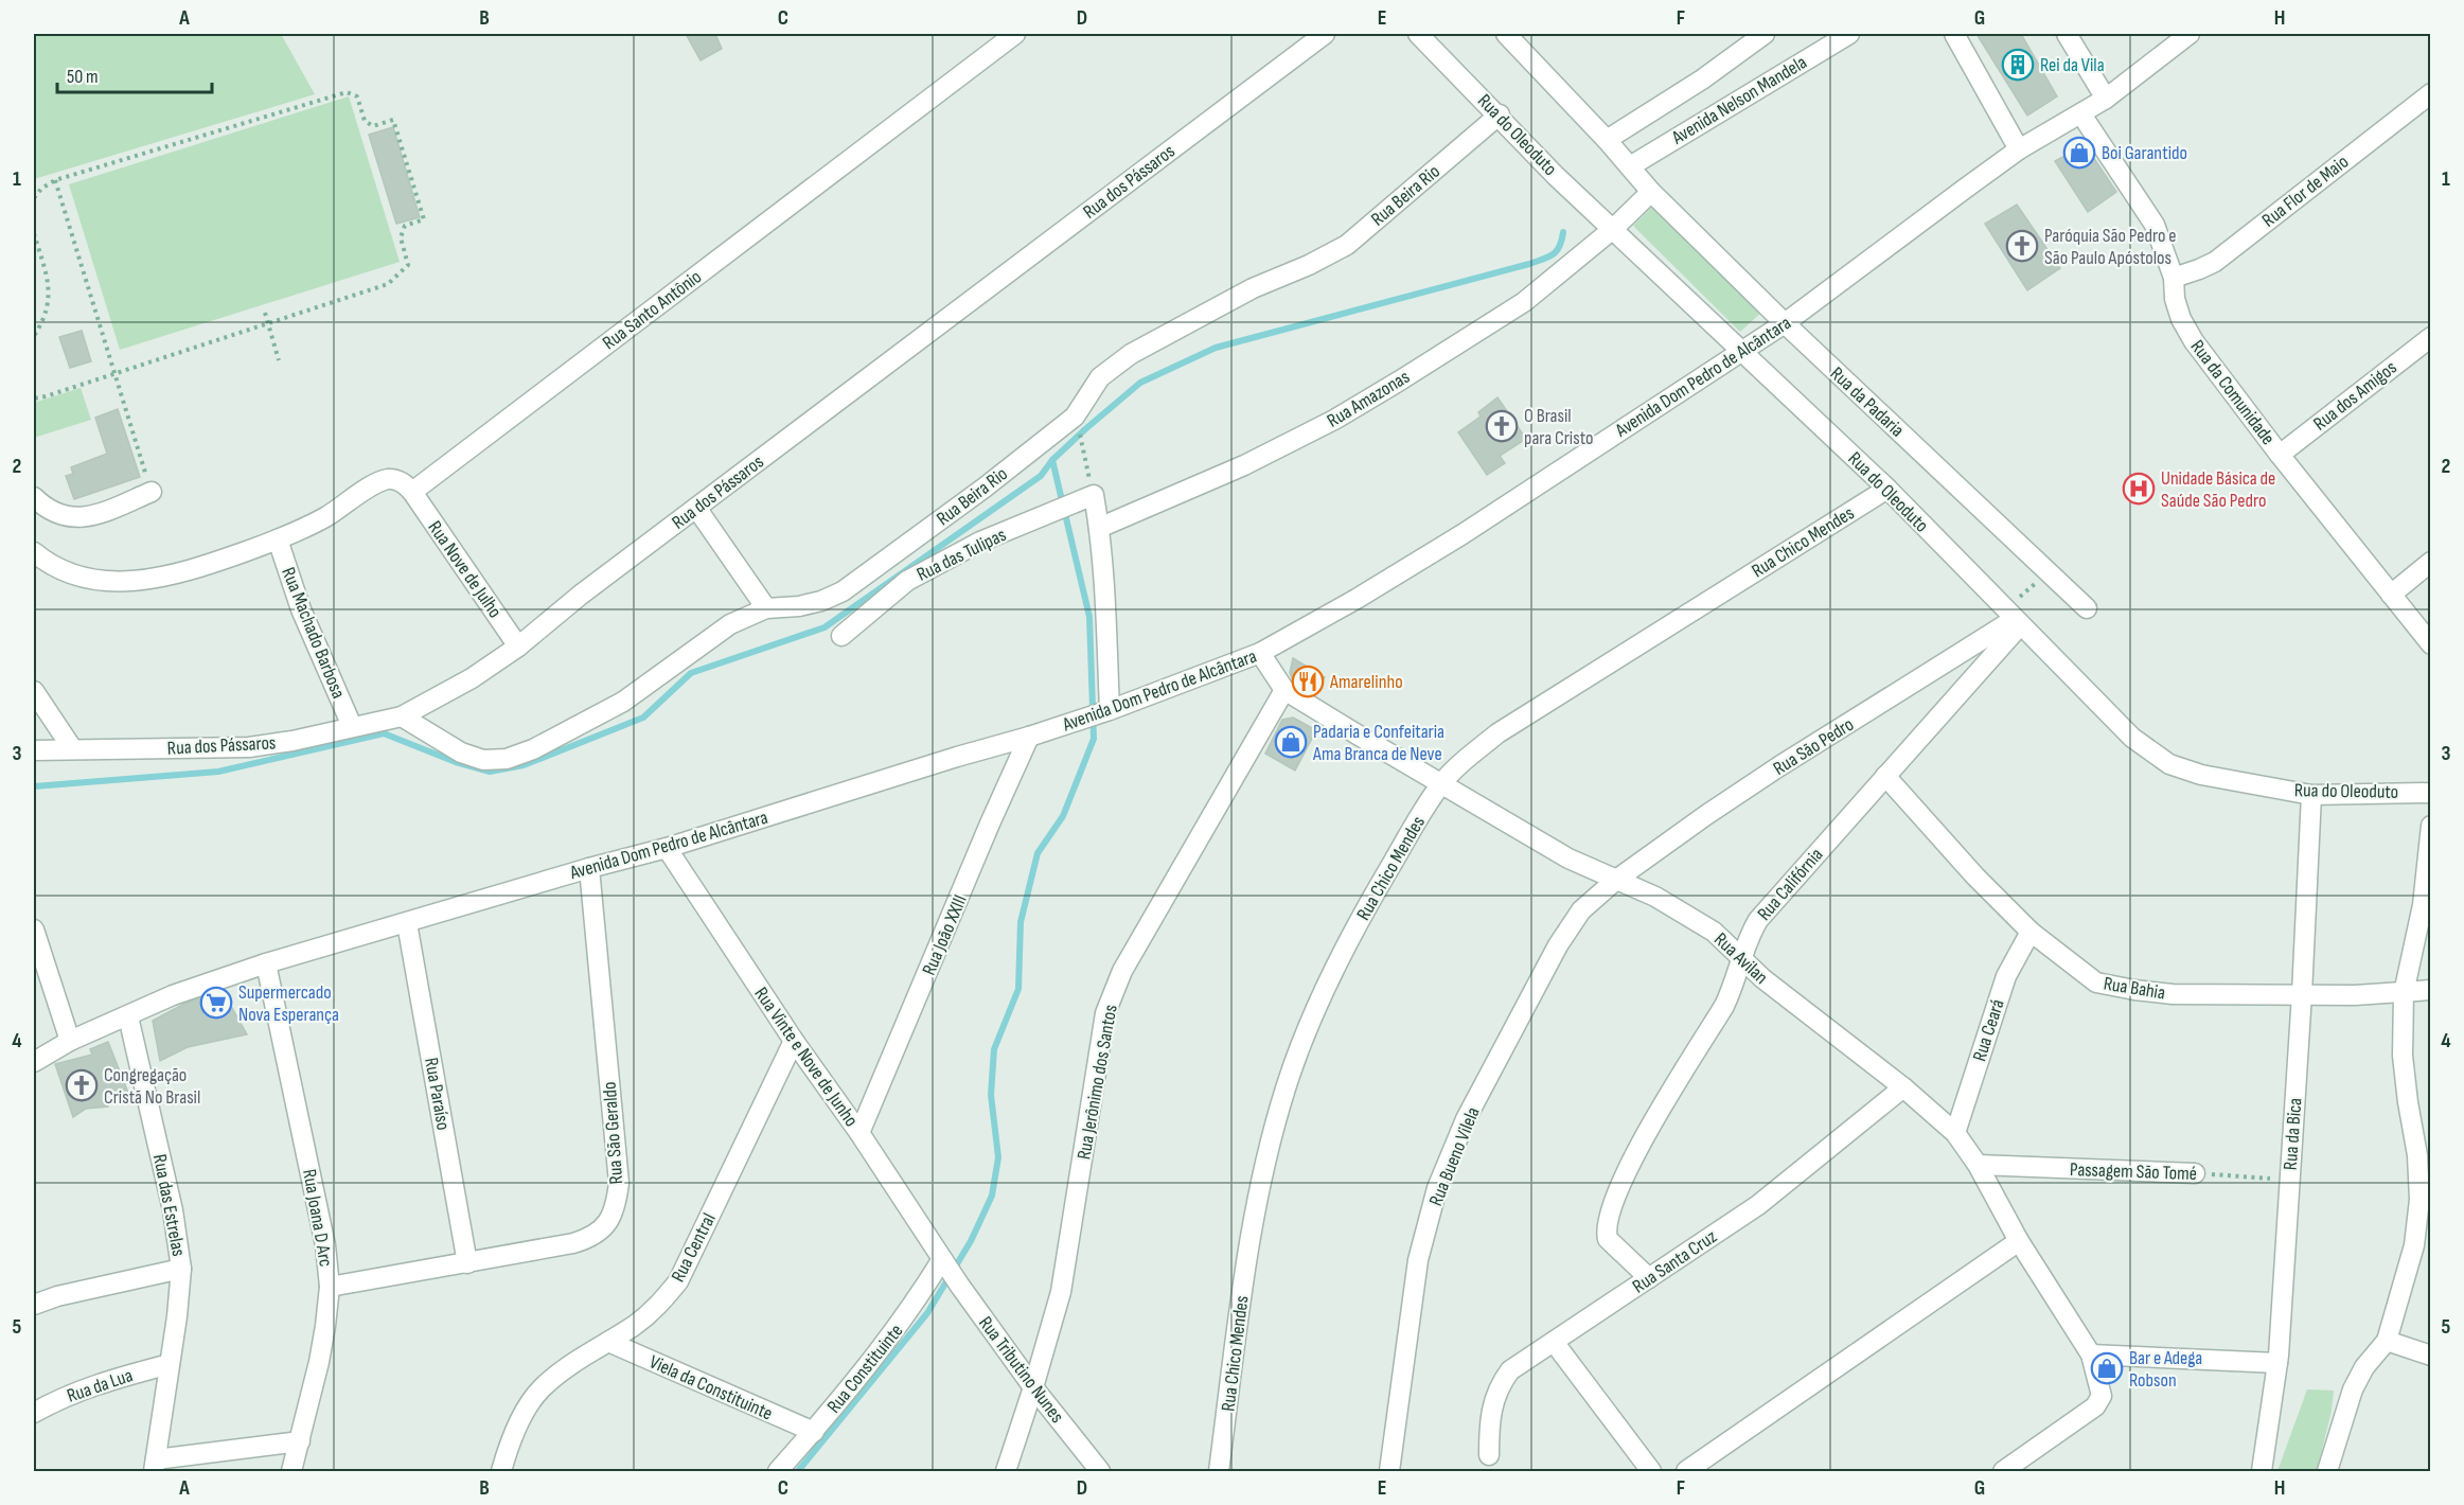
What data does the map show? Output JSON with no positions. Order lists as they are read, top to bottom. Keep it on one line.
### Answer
{"streets":{"street":["Avenida Nelson Mandela","Rua do Oleoduto","Rua dos Pássaros","Rua Flor de Maio","Rua Beira Rio","Rua Santo Antônio","Avenida Dom Pedro de Alcântara","Rua da Comunidade","Rua dos Amigos","Rua Amazonas","Rua da Padaria","Rua Chico Mendes","Rua das Tulipas","Rua Nove de Julho","Rua Machado Barbosa","Rua São Pedro","Rua Califórnia","Rua João XXIII","Rua Avilan","Rua Bahia","Rua Ceará","Rua Vinte e Nove de Junho","Rua Jerônimo dos Santos","Rua Paraíso","Rua São Geraldo","Rua da Bica","Rua Bueno Vilela","Passagem São Tomé","Rua das Estrelas","Rua Joana D Arc","Rua Central","Rua Santa Cruz","Rua Constituinte","Rua Tributino Nunes","Rua da Lua","Viela da Constituinte"]},"crossings":[["Rua do Oleoduto","Rua Beira Rio"],["Rua do Oleoduto","Avenida Dom Pedro de Alcântara"],["Rua do Oleoduto","Rua Amazonas"],["Rua do Oleoduto","Rua Chico Mendes"],["Rua do Oleoduto","Rua São Pedro"],["Rua do Oleoduto","Rua Califórnia"],["Rua do Oleoduto","Rua da Bica"],["Rua dos Pássaros","Rua Beira Rio"],["Rua dos Pássaros","Rua Nove de Julho"],["Rua dos Pássaros","Rua Machado Barbosa"],["Rua Flor de Maio","Rua da Comunidade"],["Rua Santo Antônio","Rua Nove de Julho"],["Avenida Dom Pedro de Alcântara","Rua da Comunidade"],["Avenida Dom Pedro de Alcântara","Rua da Padaria"],["Avenida Dom Pedro de Alcântara","Rua João XXIII"],["Avenida Dom Pedro de Alcântara","Rua Avilan"],["Avenida Dom Pedro de Alcântara","Rua Vinte e Nove de Junho"],["Avenida Dom Pedro de Alcântara","Rua Paraíso"],["Avenida Dom Pedro de Alcântara","Rua São Geraldo"],["Avenida Dom Pedro de Alcântara","Rua das Estrelas"],["Avenida Dom Pedro de Alcântara","Rua Joana D Arc"],["Rua da Comunidade","Rua dos Amigos"],["Rua Amazonas","Rua da Padaria"],["Rua Chico Mendes","Rua Avilan"],["Rua São Pedro","Rua Califórnia"],["Rua São Pedro","Rua Avilan"],["Rua São Pedro","Rua Bueno Vilela"],["Rua Califórnia","Rua Avilan"],["Rua Califórnia","Rua Bahia"],["Rua Califórnia","Rua Santa Cruz"],["Rua João XXIII","Rua Vinte e Nove de Junho"],["Rua Avilan","Rua Ceará"],["Rua Avilan","Rua Jerônimo dos Santos"],["Rua Avilan","Rua Bueno Vilela"],["Rua Avilan","Passagem São Tomé"],["Rua Avilan","Rua Santa Cruz"],["Rua Bahia","Rua Ceará"],["Rua Bahia","Rua da Bica"],["Rua Vinte e Nove de Junho","Rua Central"],["Rua Vinte e Nove de Junho","Rua Constituinte"],["Rua Vinte e Nove de Junho","Rua Tributino Nunes"],["Rua Jerônimo dos Santos","Rua Tributino Nunes"],["Rua Paraíso","Rua São Geraldo"],["Rua São Geraldo","Rua Joana D Arc"],["Rua da Bica","Passagem São Tomé"],["Rua das Estrelas","Rua da Lua"],["Rua Central","Viela da Constituinte"],["Rua Constituinte","Rua Tributino Nunes"],["Rua Constituinte","Viela da Constituinte"]],"places":{"building":["Rei da Vila"],"shop":["Boi Garantido","Padaria e Confeitaria Ama Branca de Neve","Bar e Adega Robson"],"church":["Paróquia São Pedro e São Paulo Apóstolos","O Brasil para Cristo","Congregação Cristã No Brasil"],"hospital":["Unidade Básica de Saúde São Pedro"],"restaurant":["Amarelinho"],"supermarket":["Supermercado Nova Esperança"]},"scale_bar":"50 m","grid":{"columns":["A","B","C","D","E","F","G","H"],"rows":["1","2","3","4","5"]}}
